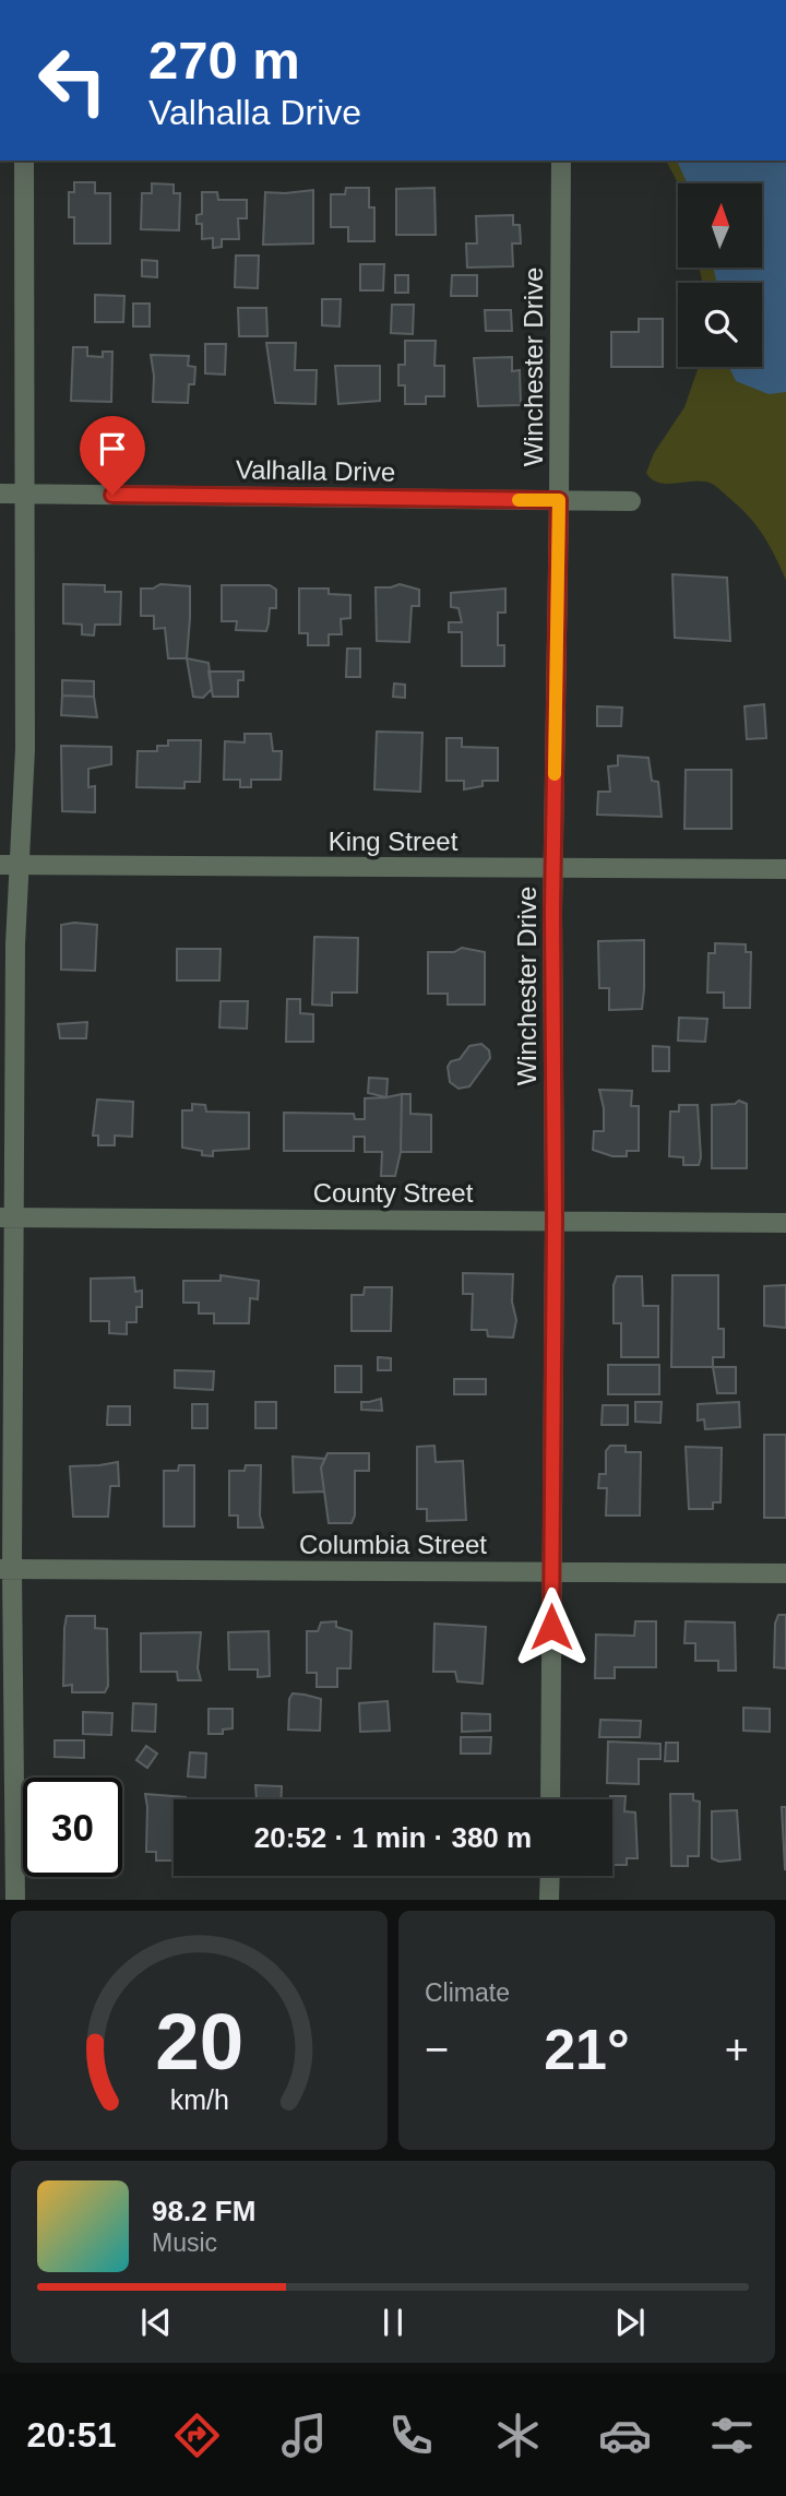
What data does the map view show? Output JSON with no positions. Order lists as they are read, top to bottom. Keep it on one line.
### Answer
{"streets":{"street":["Winchester Drive","Valhalla Drive","King Street","County Street","Columbia Street"]},"crossings":[["Winchester Drive","Valhalla Drive"],["Winchester Drive","King Street"],["Winchester Drive","County Street"],["Winchester Drive","Columbia Street"]],"north":"top","page":{"turn":["270 m","Valhalla Drive"],"limit":"30","trip":"20:52 · 1 min · 380 m","tile":"Climate","heat":["−","21°","+"],"song":["98.2 FM","Music"],"tabs":"20:51","gauge":["20","km/h"]}}
